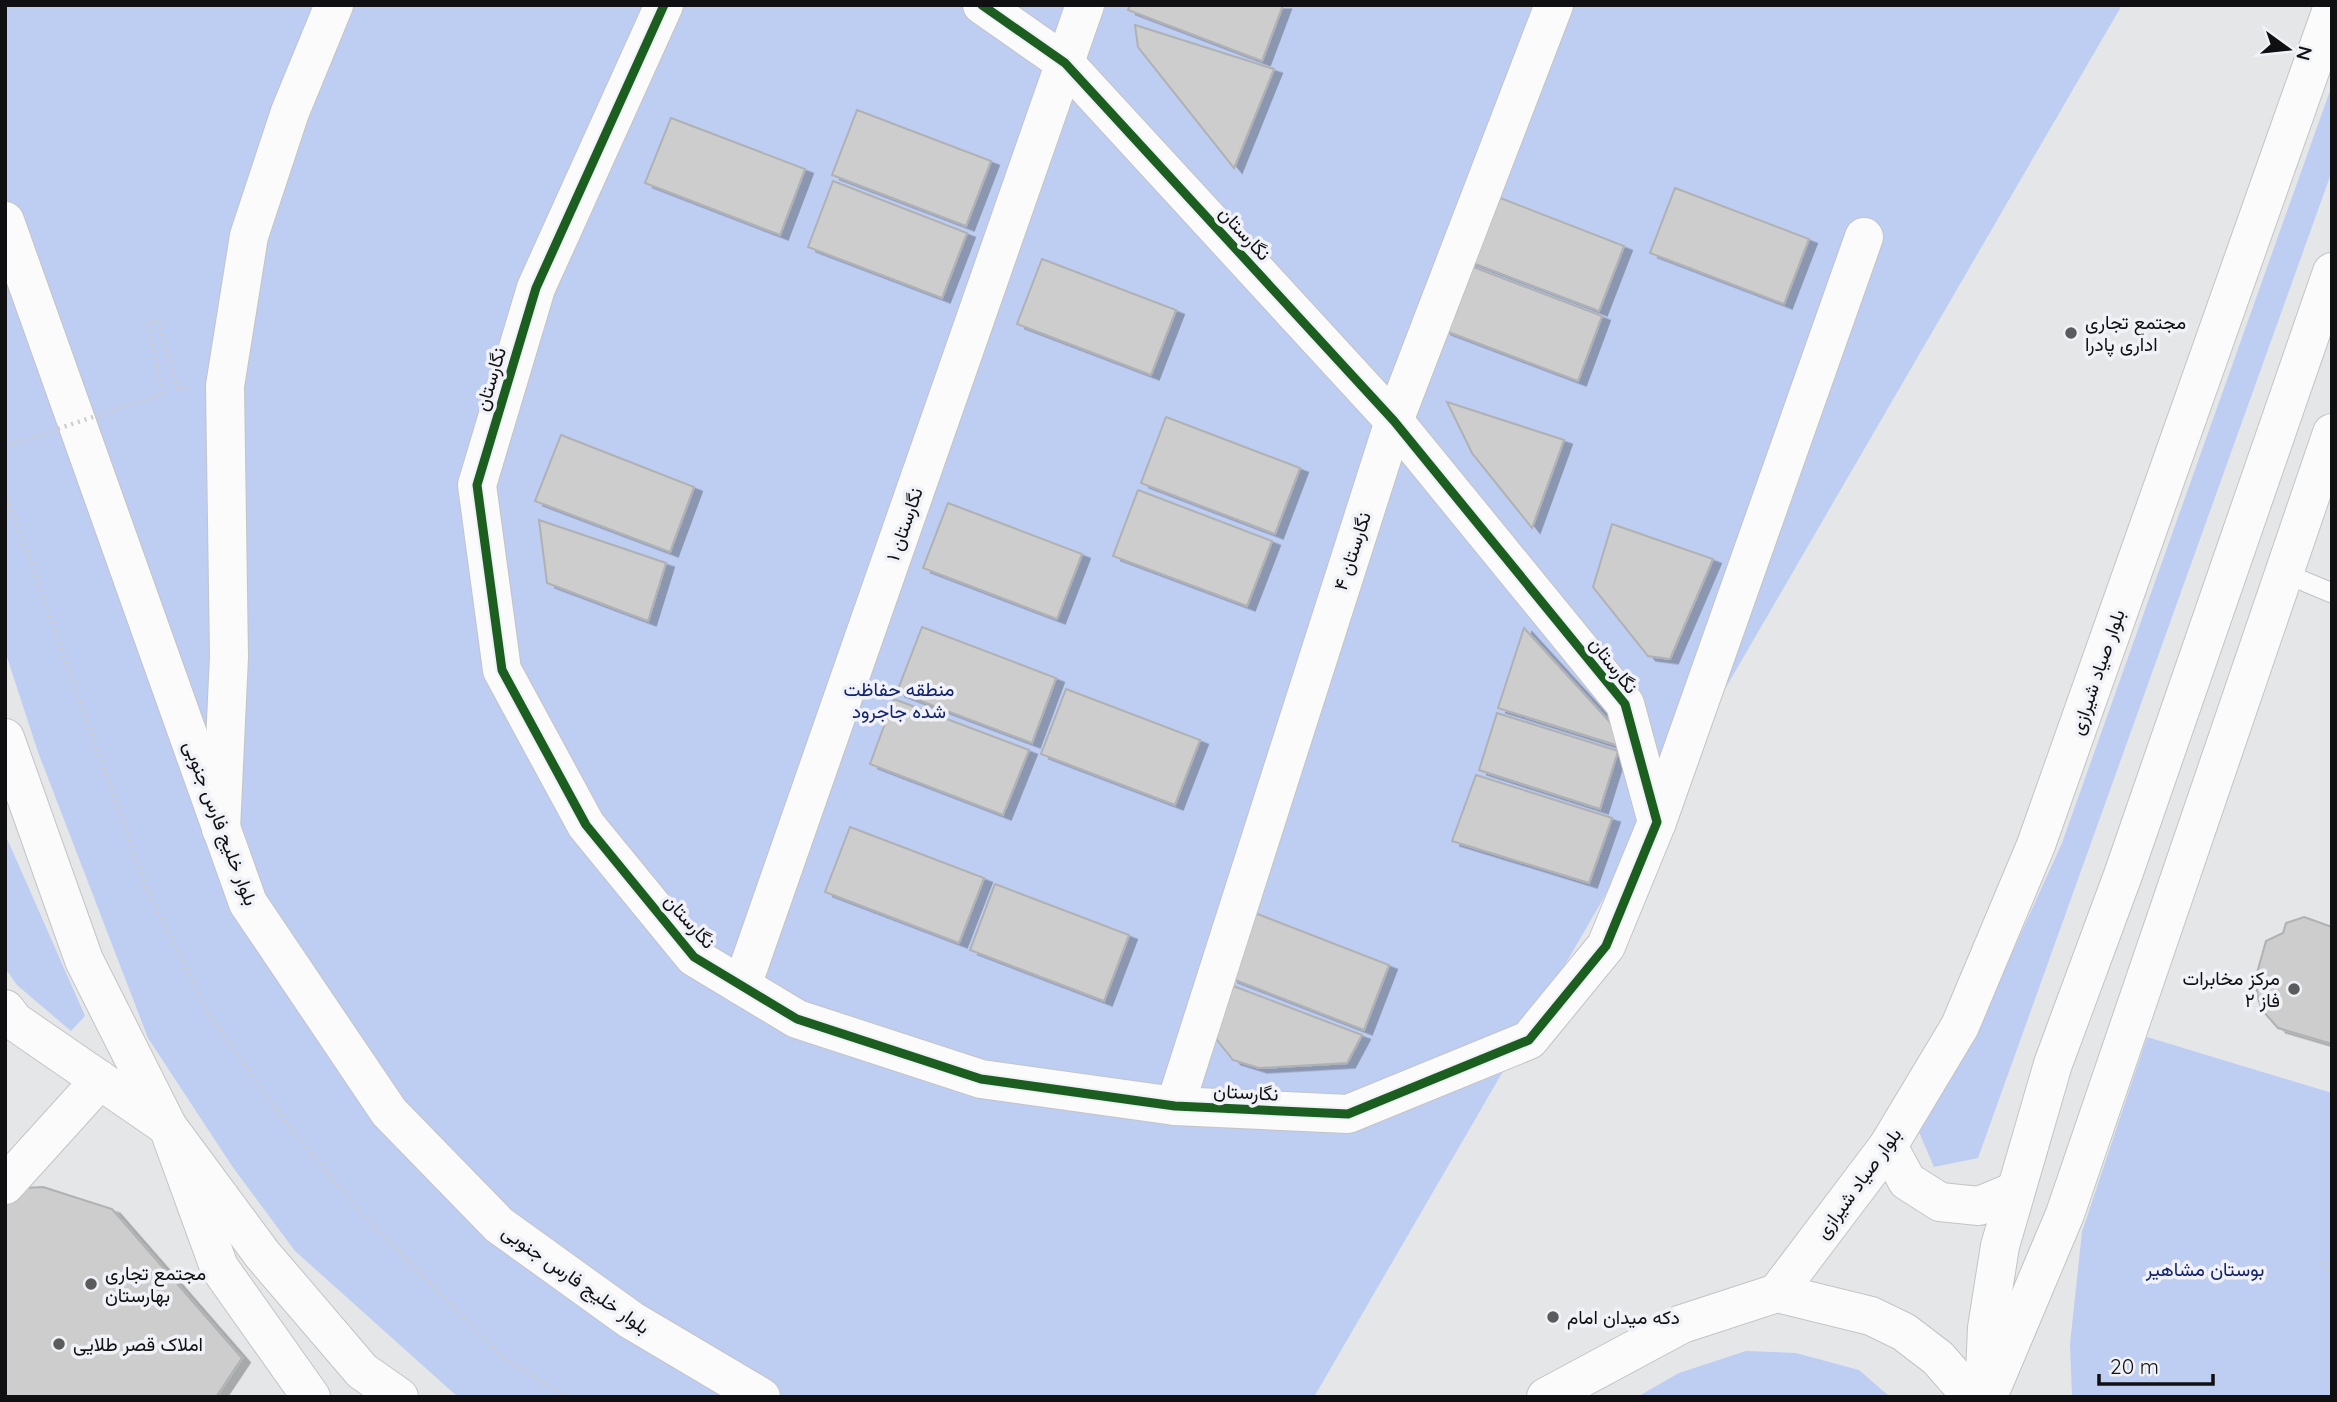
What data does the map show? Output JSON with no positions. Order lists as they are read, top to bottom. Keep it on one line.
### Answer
{"streets":{"main road":["نگارستان","نگارستان ۱","نگارستان ۴","بلوار صیاد شیرازی","بلوار خلیج فارس جنوبی"]},"crossings":[["نگارستان","نگارستان ۱"],["نگارستان","نگارستان ۴"]],"parks":["منطقه حفاظت شده جاجرود","بوستان مشاهیر"],"places":["مجتمع تجاری اداری پادرا","مرکز مخابرات فاز ۲","مجتمع تجاری بهارستان","دکه میدان امام","املاک قصر طلایی"],"scale_bar":"20 m","north":"right"}
